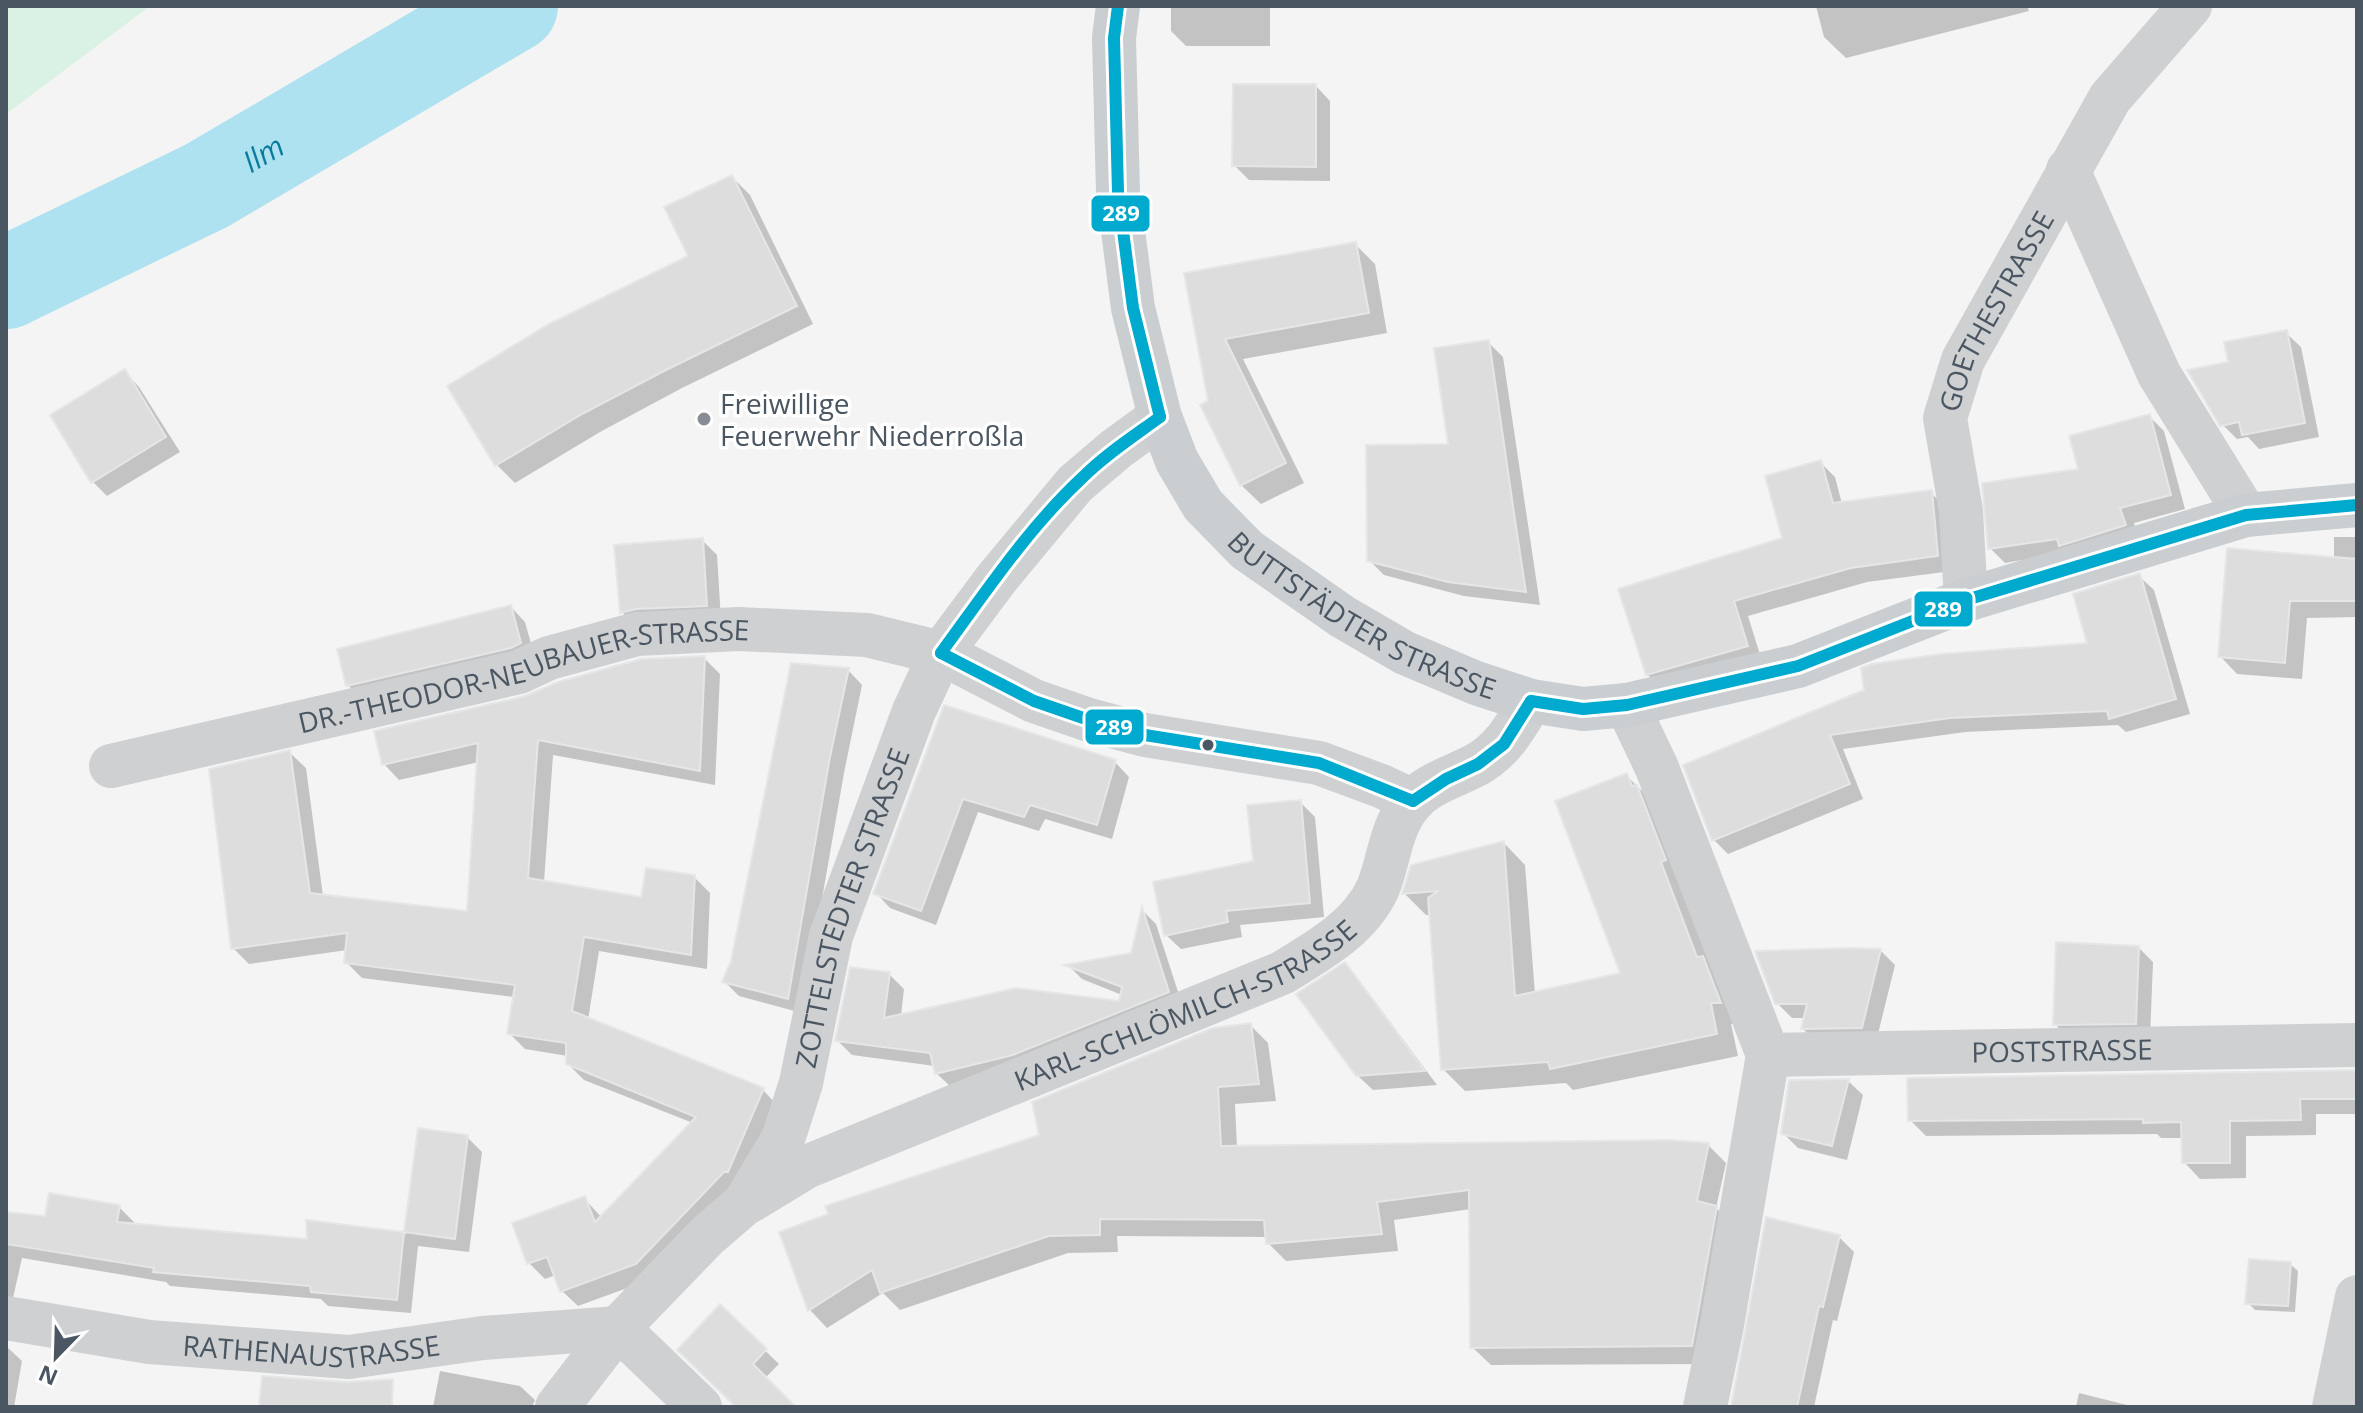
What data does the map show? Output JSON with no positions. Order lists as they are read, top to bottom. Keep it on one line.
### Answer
{"streets":{"main road":["BUTTSTÄDTER STRASSE"],"street":["GOETHESTRASSE","DR.-THEODOR-NEUBAUER-STRASSE","ZOTTELSTEDTER STRASSE","KARL-SCHLÖMILCH-STRASSE","POSTSTRASSE","RATHENAUSTRASSE"]},"crossings":[["GOETHESTRASSE","BUTTSTÄDTER STRASSE"],["BUTTSTÄDTER STRASSE","ZOTTELSTEDTER STRASSE"],["BUTTSTÄDTER STRASSE","KARL-SCHLÖMILCH-STRASSE"],["DR.-THEODOR-NEUBAUER-STRASSE","ZOTTELSTEDTER STRASSE"],["DR.-THEODOR-NEUBAUER-STRASSE","KARL-SCHLÖMILCH-STRASSE"],["ZOTTELSTEDTER STRASSE","KARL-SCHLÖMILCH-STRASSE"],["ZOTTELSTEDTER STRASSE","RATHENAUSTRASSE"]],"water":["Ilm"],"places":["Freiwillige Feuerwehr Niederroßla"],"lines":["transit line 289"],"north":"bottom left"}
